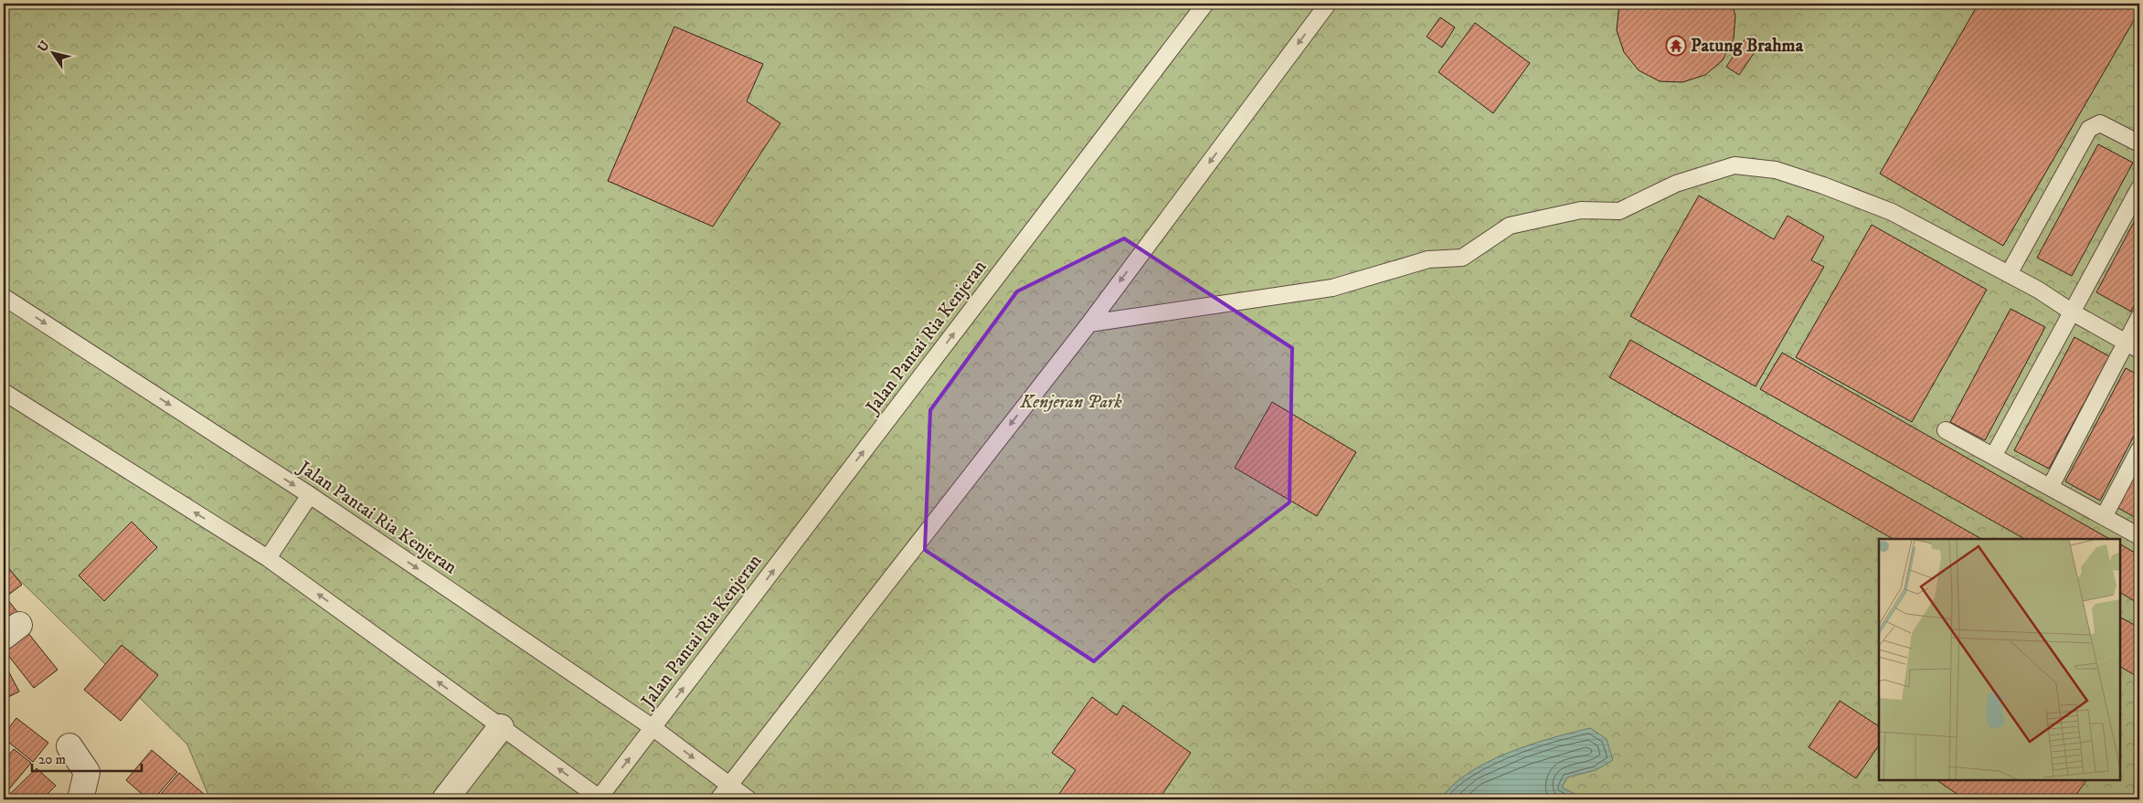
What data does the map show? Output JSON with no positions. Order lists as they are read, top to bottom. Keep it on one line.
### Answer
{"streets":{"lane":["Jalan Pantai Ria Kenjeran"]},"parks":["Kenjeran Park"],"places":{"temple":["Patung Brahma"]},"scale_bar":"20 m","north":"top left"}
